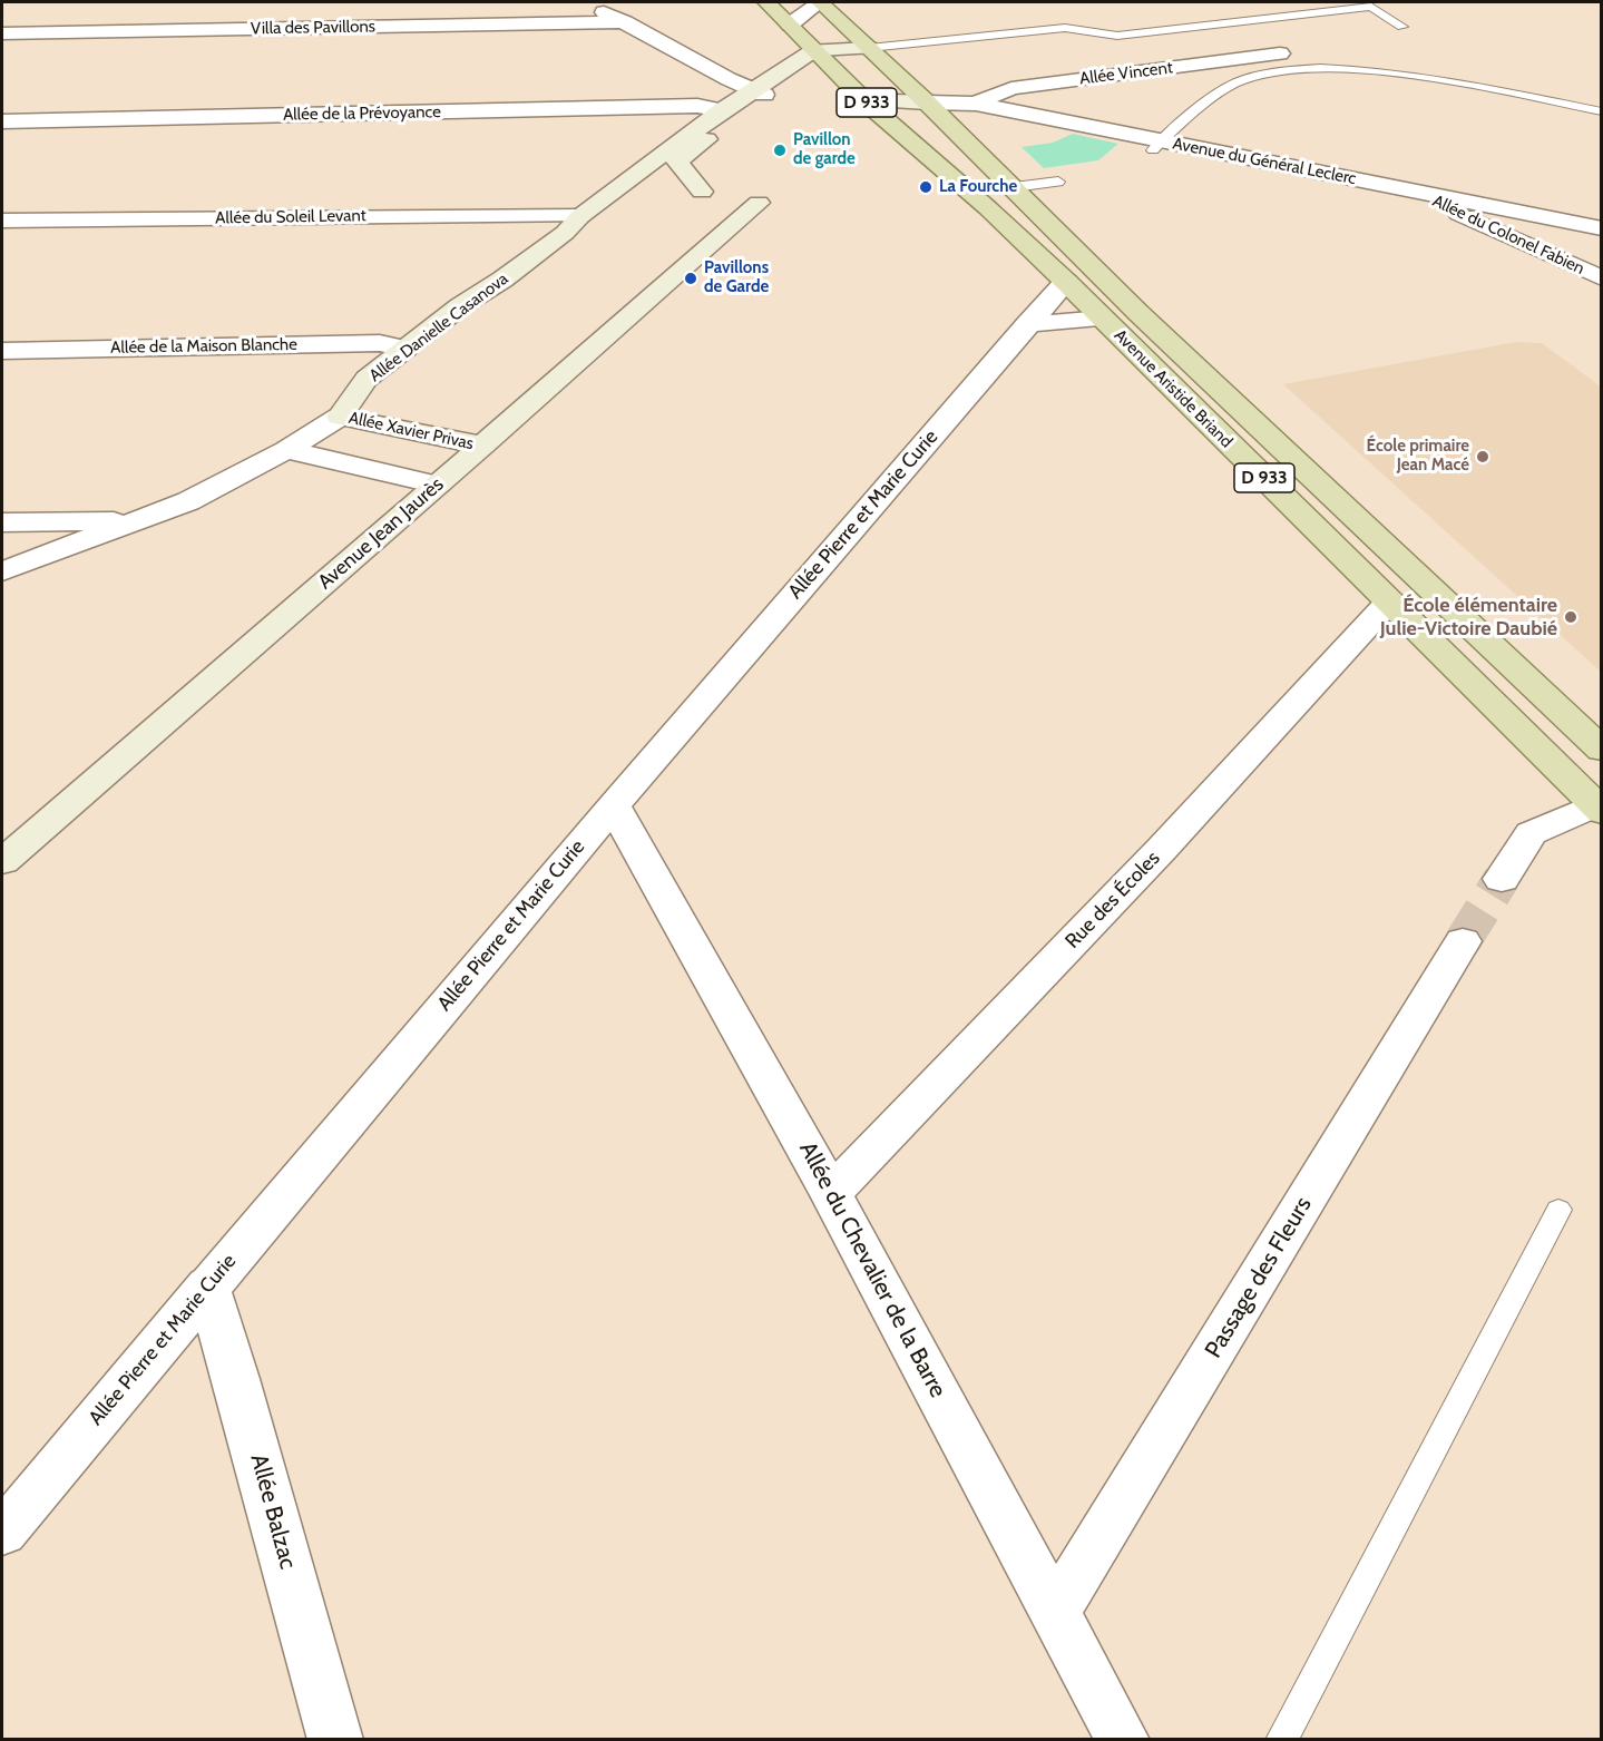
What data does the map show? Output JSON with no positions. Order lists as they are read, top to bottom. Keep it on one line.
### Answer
{"streets":{"main road":["D 933","Allée Danielle Casanova","Avenue Aristide Briand","Allée Xavier Privas","Avenue Jean Jaurès"],"street":["Villa des Pavillons","Allée Vincent","Allée de la Prévoyance","Avenue du Général Leclerc","Allée du Soleil Levant","Allée du Colonel Fabien","Allée de la Maison Blanche","Allée Pierre et Marie Curie","Rue des Écoles","Allée du Chevalier de la Barre","Passage des Fleurs","Allée Balzac"]},"crossings":[["Allée Vincent","Avenue du Général Leclerc"],["Allée de la Prévoyance","Allée Danielle Casanova"],["Avenue du Général Leclerc","Allée du Colonel Fabien"],["Avenue du Général Leclerc","Avenue Aristide Briand"],["Allée du Soleil Levant","Allée Danielle Casanova"],["Allée Danielle Casanova","Allée de la Maison Blanche"],["Allée Danielle Casanova","Avenue Aristide Briand"],["Allée Danielle Casanova","Allée Xavier Privas"],["Allée Danielle Casanova","Avenue Jean Jaurès"],["Avenue Aristide Briand","Allée Pierre et Marie Curie"],["Avenue Aristide Briand","Rue des Écoles"],["Allée Xavier Privas","Avenue Jean Jaurès"],["Allée Pierre et Marie Curie","Allée du Chevalier de la Barre"],["Allée Pierre et Marie Curie","Allée Balzac"],["Rue des Écoles","Allée du Chevalier de la Barre"],["Allée du Chevalier de la Barre","Passage des Fleurs"]],"places":["Pavillon de garde","La Fourche","Pavillons de Garde","École primaire Jean Macé","École élémentaire Julie-Victoire Daubié"]}
